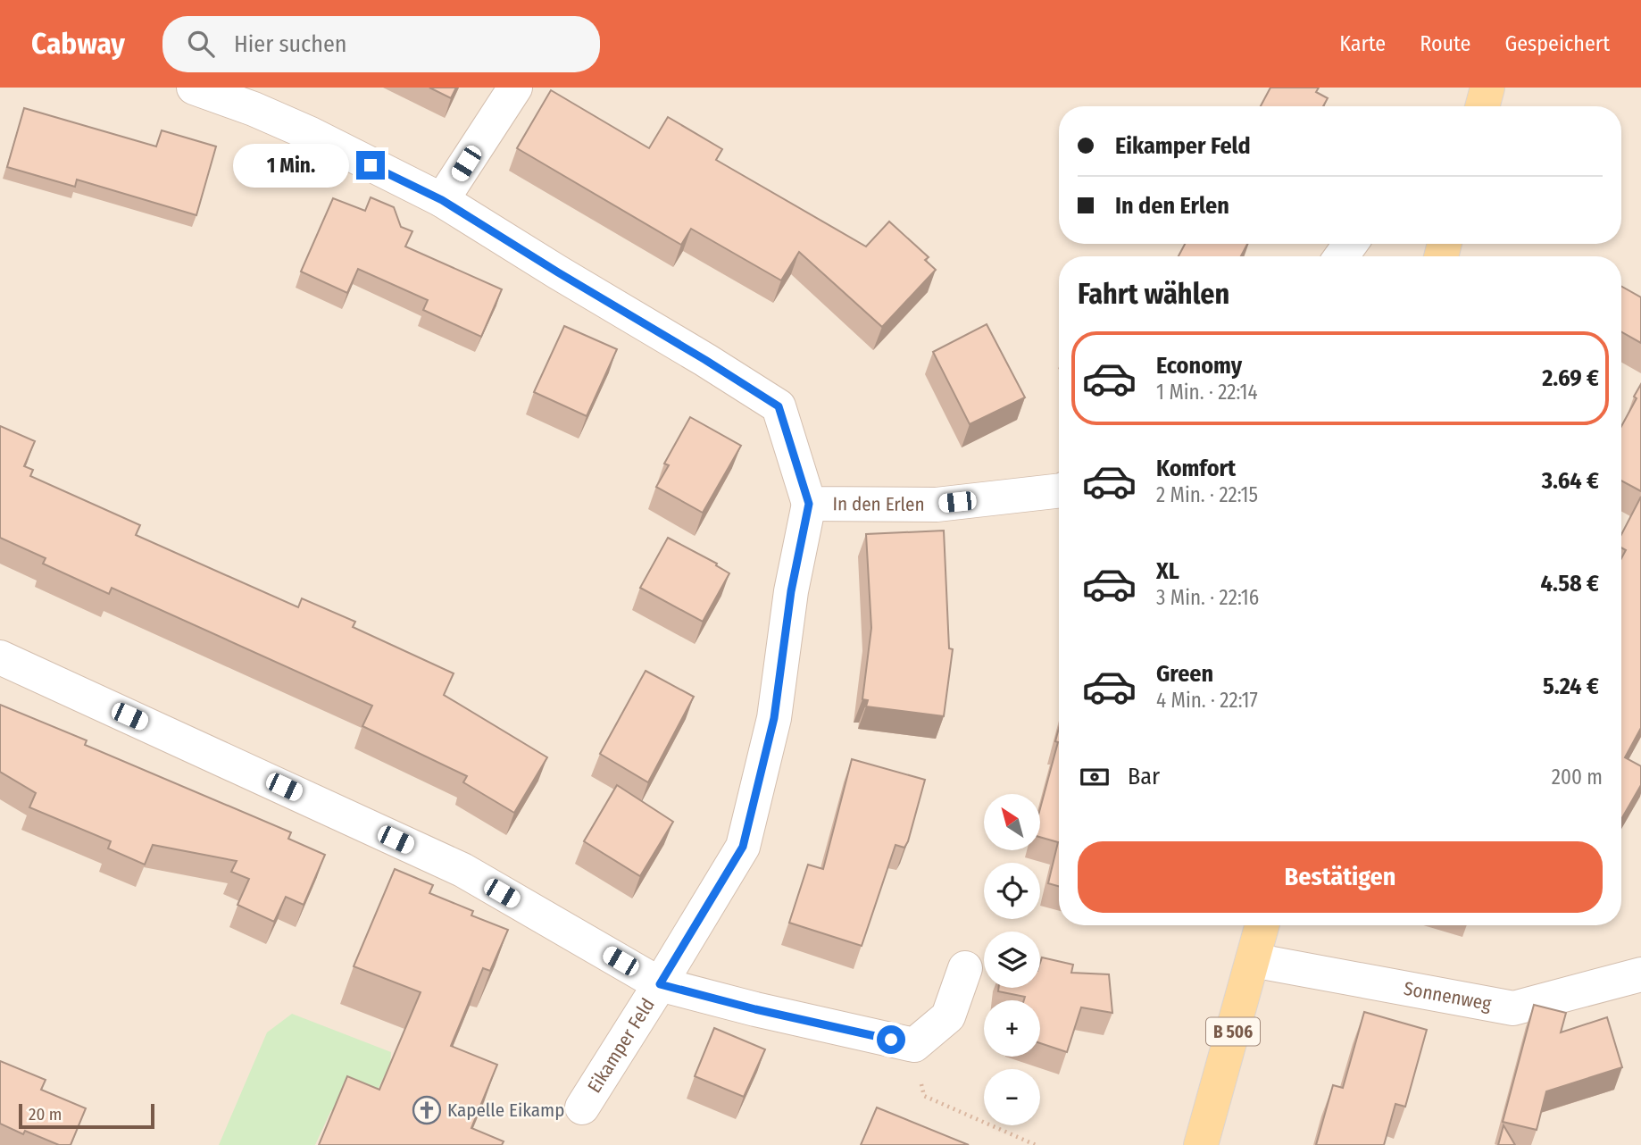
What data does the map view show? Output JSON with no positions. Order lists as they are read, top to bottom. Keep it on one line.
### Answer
{"streets":{"main road":["B 506"],"street":["In den Erlen","Sonnenweg","Eikamper Feld"]},"crossings":[["In den Erlen","Eikamper Feld"],["Sonnenweg","B 506"]],"places":{"church":["Kapelle Eikamp"]},"scale_bar":"20 m","north":"top left","page":{"header":"Cabway","search":"Hier suchen","nav":["Karte","Route","Gespeichert"],"banner":["Eikamper Feld","In den Erlen"],"bubble":"1 Min.","heading":"Fahrt wählen","list":[{"name":"Economy","note":"1 Min. · 22:14","value":"2.69 €"},{"name":"Komfort","note":"2 Min. · 22:15","value":"3.64 €"},{"name":"XL","note":"3 Min. · 22:16","value":"4.58 €"},{"name":"Green","note":"4 Min. · 22:17","value":"5.24 €"}],"pay":["Bar","200 m"],"map_buttons":["+","−"],"buttons":"Bestätigen","scale":"20 m"}}
